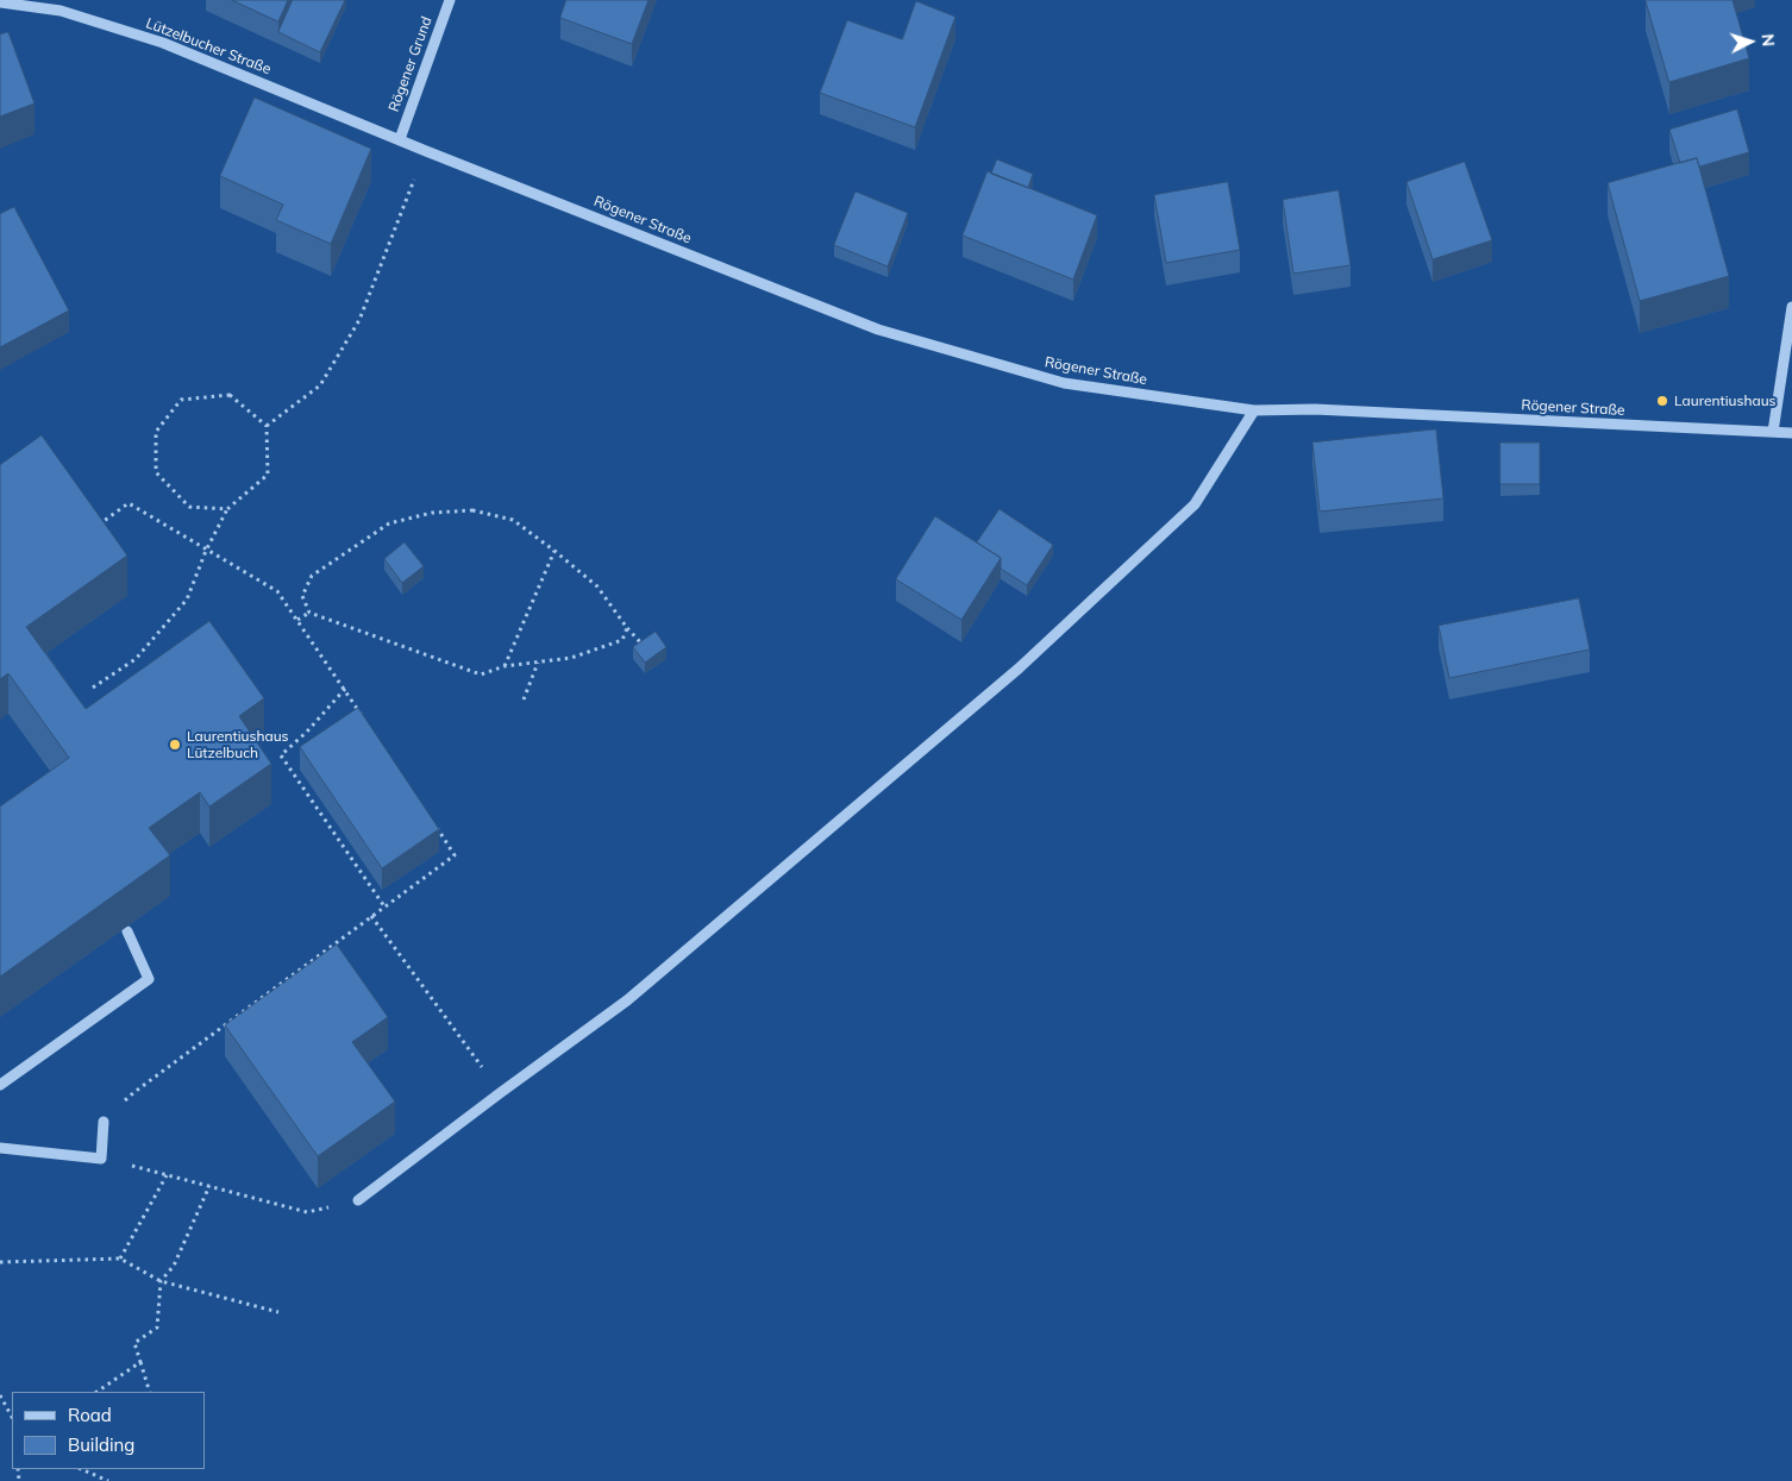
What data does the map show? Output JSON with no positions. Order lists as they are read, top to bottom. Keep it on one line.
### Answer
{"streets":{"street":["Lützelbucher Straße","Rögener Grund","Rögener Straße"]},"crossings":[["Lützelbucher Straße","Rögener Grund"],["Lützelbucher Straße","Rögener Straße"],["Rögener Grund","Rögener Straße"]],"places":["Laurentiushaus","Laurentiushaus Lützelbuch"],"legend":["Road","Building"],"north":"right"}
